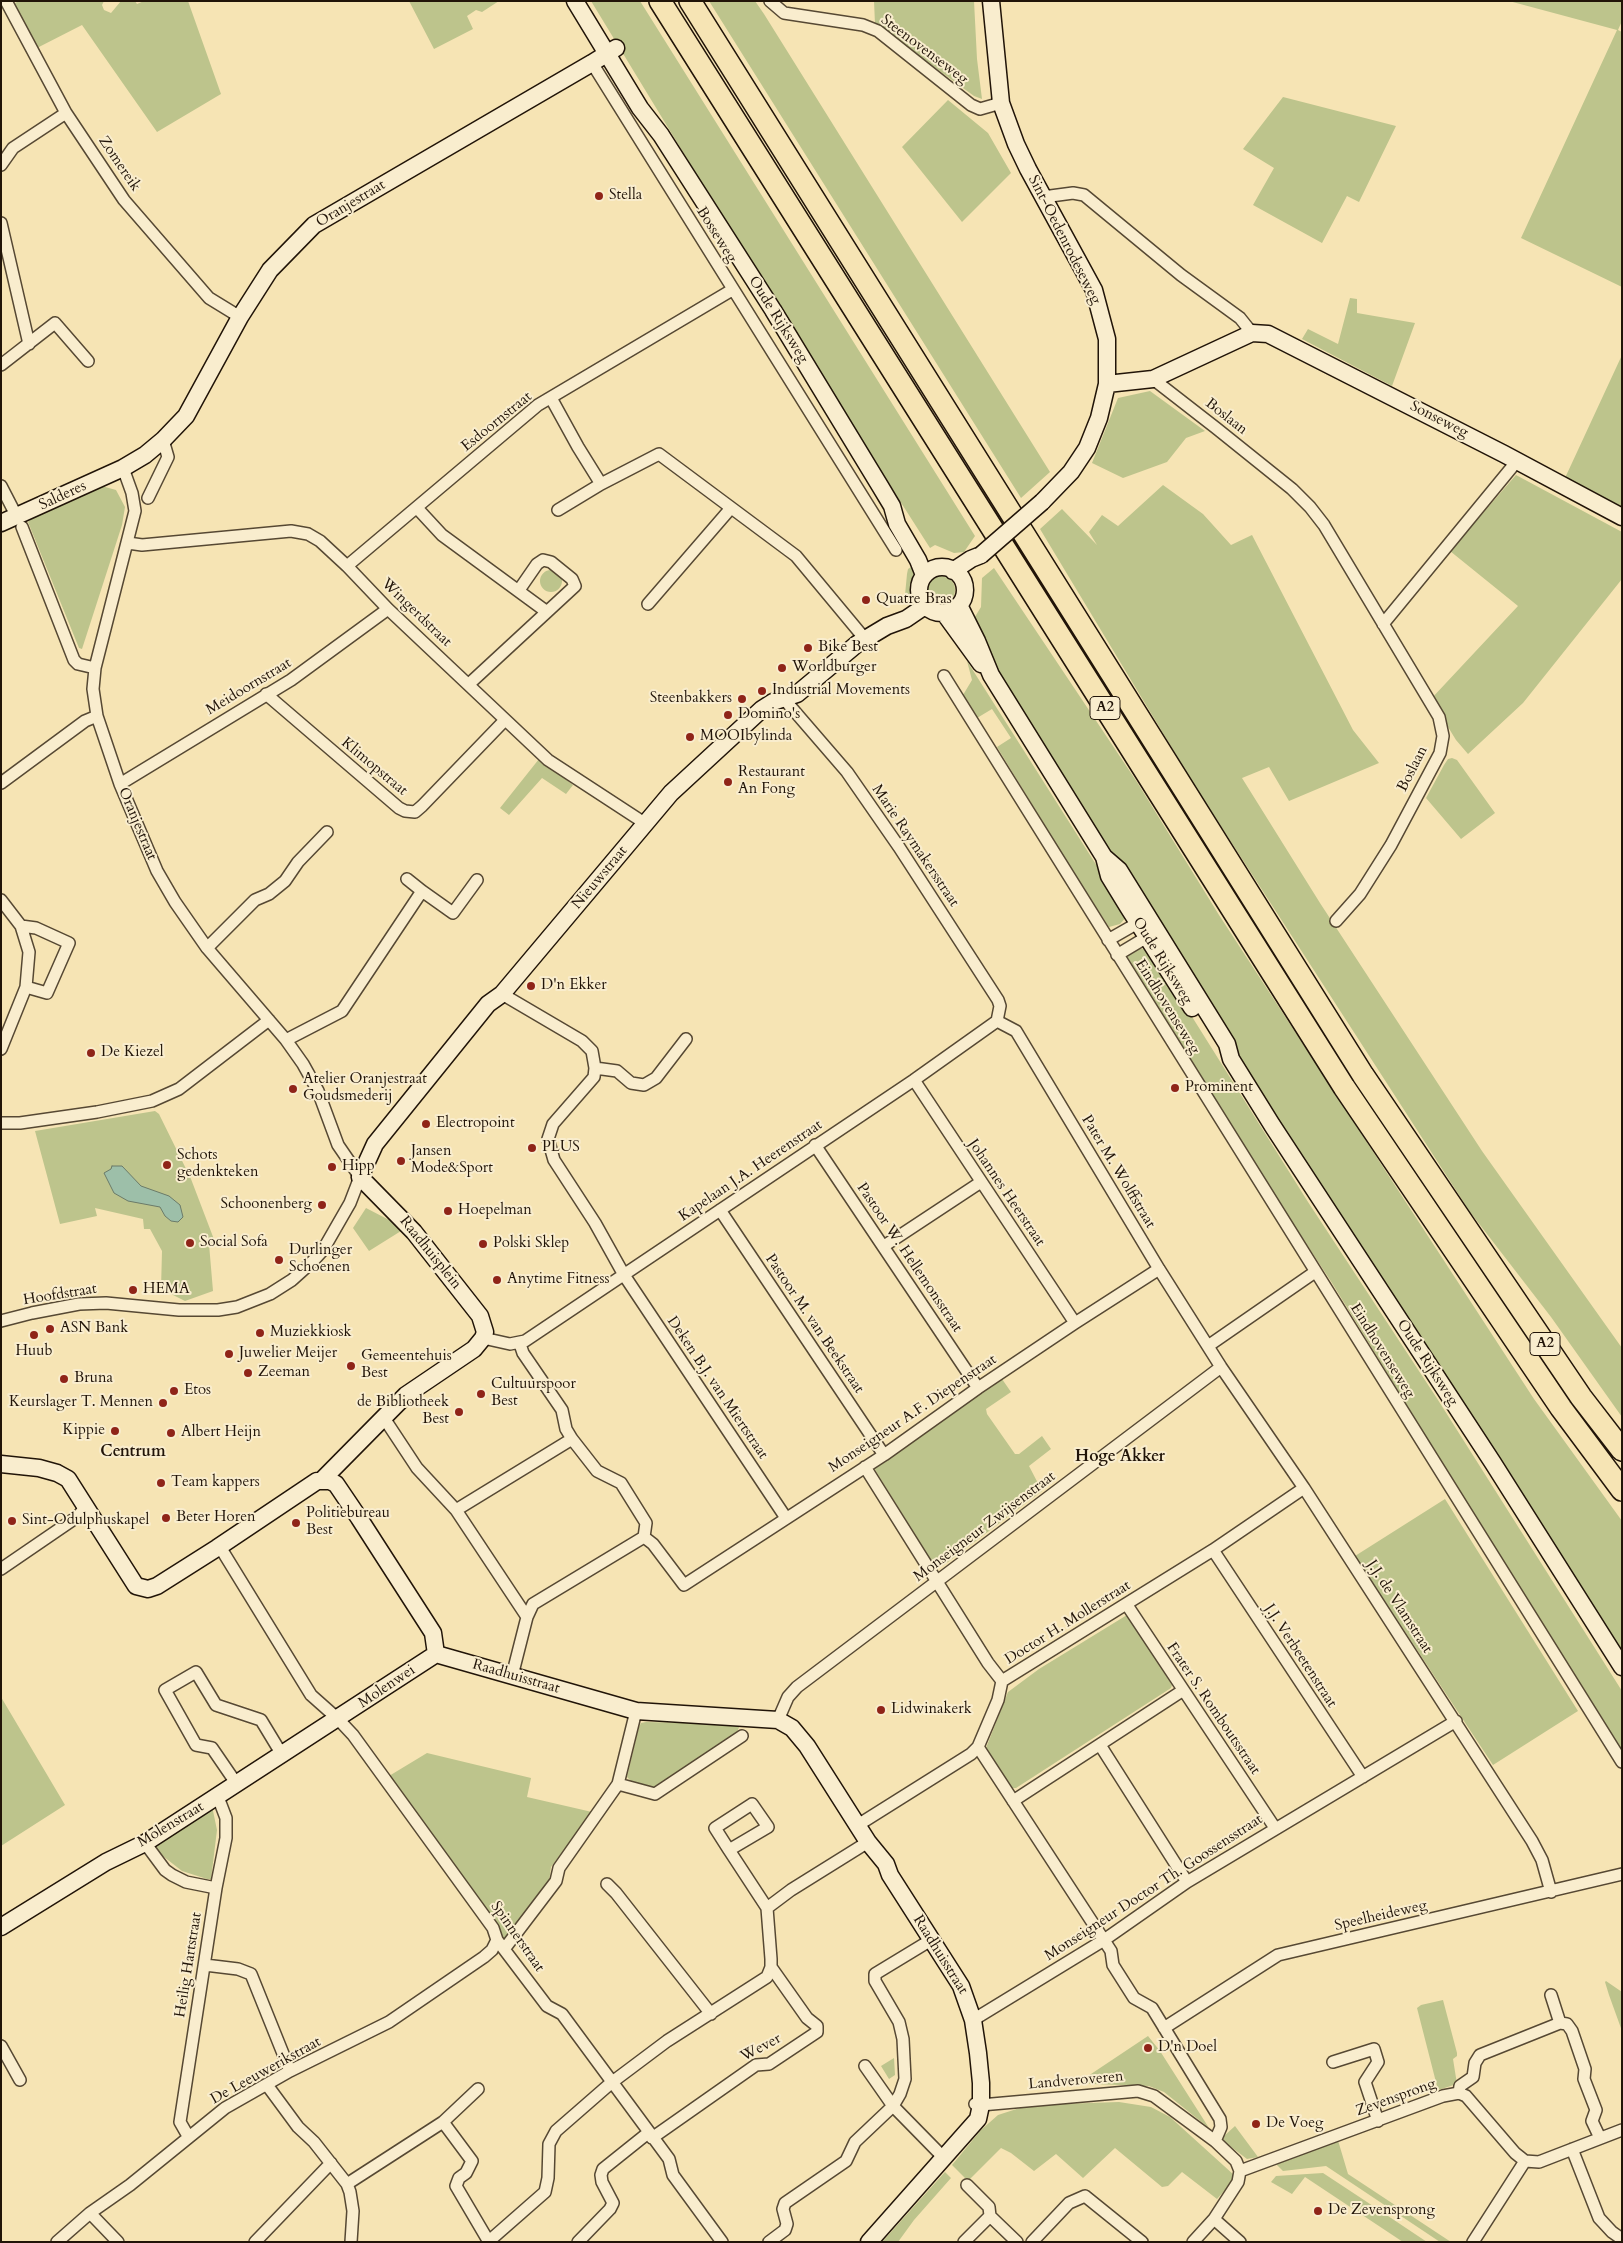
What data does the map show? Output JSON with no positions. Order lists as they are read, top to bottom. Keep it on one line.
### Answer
{"streets":{"highway":["A2"],"street":["Steenovenseweg","Zomereik","Oranjestraat","Bosseweg","Sint-Oedenrodeseweg","Oude Rijksweg","Boslaan","Sonseweg","Esdoornstraat","Salderes","Wingerdstraat","Meidoornstraat","Klimopstraat","Marie Raymakersstraat","Nieuwstraat","Eindhovenseweg","Kapelaan J.A. Heerenstraat","Pater M. Wolffstraat","Johannes Heerstraat","Raadhuisplein","Pastoor W. Hellemonsstraat","Hoofdstraat","Pastoor M. van Beekstraat","Deken B.J. van Miertstraat","Monseigneur A.F. Diepenstraat","Monseigneur Zwijsenstraat","J.J. de Vlamstraat","Doctor H. Mollerstraat","J.J. Verbeetenstraat","Raadhuisstraat","Molenwei","Frater S. Romboutsstraat","Molenstraat","Monseigneur Doctor Th. Goossensstraat","Speelheideweg","Spinnerstraat","Heilig Hartstraat","Wever","De Leeuwerikstraat","Landveroveren","Zevensprong"]},"crossings":[["Steenovenseweg","Sint-Oedenrodeseweg"],["Zomereik","Oranjestraat"],["Oranjestraat","Bosseweg"],["Oranjestraat","Oude Rijksweg"],["Oranjestraat","Salderes"],["Oranjestraat","Wingerdstraat"],["Oranjestraat","Meidoornstraat"],["Oranjestraat","Nieuwstraat"],["Oranjestraat","Raadhuisplein"],["Oranjestraat","Hoofdstraat"],["Bosseweg","Esdoornstraat"],["Sint-Oedenrodeseweg","Oude Rijksweg"],["Sint-Oedenrodeseweg","Nieuwstraat"],["Oude Rijksweg","Nieuwstraat"],["Oude Rijksweg","Eindhovenseweg"],["Esdoornstraat","Wingerdstraat"],["Wingerdstraat","Meidoornstraat"],["Wingerdstraat","Klimopstraat"],["Wingerdstraat","Nieuwstraat"],["Meidoornstraat","Klimopstraat"],["Marie Raymakersstraat","Nieuwstraat"],["Marie Raymakersstraat","Kapelaan J.A. Heerenstraat"],["Marie Raymakersstraat","Pater M. Wolffstraat"],["Nieuwstraat","Raadhuisplein"],["Nieuwstraat","Hoofdstraat"],["Kapelaan J.A. Heerenstraat","Pater M. Wolffstraat"],["Kapelaan J.A. Heerenstraat","Johannes Heerstraat"],["Kapelaan J.A. Heerenstraat","Pastoor W. Hellemonsstraat"],["Kapelaan J.A. Heerenstraat","Pastoor M. van Beekstraat"],["Kapelaan J.A. Heerenstraat","Deken B.J. van Miertstraat"],["Pater M. Wolffstraat","Monseigneur A.F. Diepenstraat"],["Pater M. Wolffstraat","J.J. de Vlamstraat"],["Johannes Heerstraat","Monseigneur A.F. Diepenstraat"],["Raadhuisplein","Hoofdstraat"],["Pastoor W. Hellemonsstraat","Monseigneur A.F. Diepenstraat"],["Pastoor M. van Beekstraat","Monseigneur A.F. Diepenstraat"],["Deken B.J. van Miertstraat","Monseigneur A.F. Diepenstraat"],["Monseigneur Zwijsenstraat","J.J. de Vlamstraat"],["Monseigneur Zwijsenstraat","Raadhuisstraat"],["J.J. de Vlamstraat","Doctor H. Mollerstraat"],["J.J. de Vlamstraat","Monseigneur Doctor Th. Goossensstraat"],["J.J. de Vlamstraat","Speelheideweg"],["Doctor H. Mollerstraat","J.J. Verbeetenstraat"],["Doctor H. Mollerstraat","Raadhuisstraat"],["Doctor H. Mollerstraat","Frater S. Romboutsstraat"],["J.J. Verbeetenstraat","Monseigneur Doctor Th. Goossensstraat"],["Raadhuisstraat","Molenwei"],["Raadhuisstraat","Monseigneur Doctor Th. Goossensstraat"],["Raadhuisstraat","Landveroveren"],["Molenwei","Molenstraat"],["Molenwei","Spinnerstraat"],["Frater S. Romboutsstraat","Monseigneur Doctor Th. Goossensstraat"],["Molenstraat","Spinnerstraat"],["Molenstraat","Heilig Hartstraat"],["Spinnerstraat","Wever"],["Spinnerstraat","De Leeuwerikstraat"],["Heilig Hartstraat","De Leeuwerikstraat"],["Landveroveren","Zevensprong"]],"districts":["Centrum","Hoge Akker"],"places":["Stella","Quatre Bras","Bike Best","Worldburger","Industrial Movements","Steenbakkers","Domino's","MOOIbylinda","Restaurant An Fong","D'n Ekker","De Kiezel","Prominent","Atelier Oranjestraat Goudsmederij","Electropoint","PLUS","Jansen Mode&Sport","Schots gedenkteken","Hipp","Schoonenberg","Hoepelman","Social Sofa","Polski Sklep","Durlinger Schoenen","Anytime Fitness","HEMA","ASN Bank","Muziekkiosk","Huub","Juwelier Meijer","Gemeentehuis Best","Zeeman","Bruna","Etos","Cultuurspoor Best","Keurslager T. Mennen","de Bibliotheek Best","Kippie","Albert Heijn","Team kappers","Beter Horen","Sint-Odulphuskapel","Politiebureau Best","Lidwinakerk","D'n Doel","De Voeg","De Zevensprong"]}
